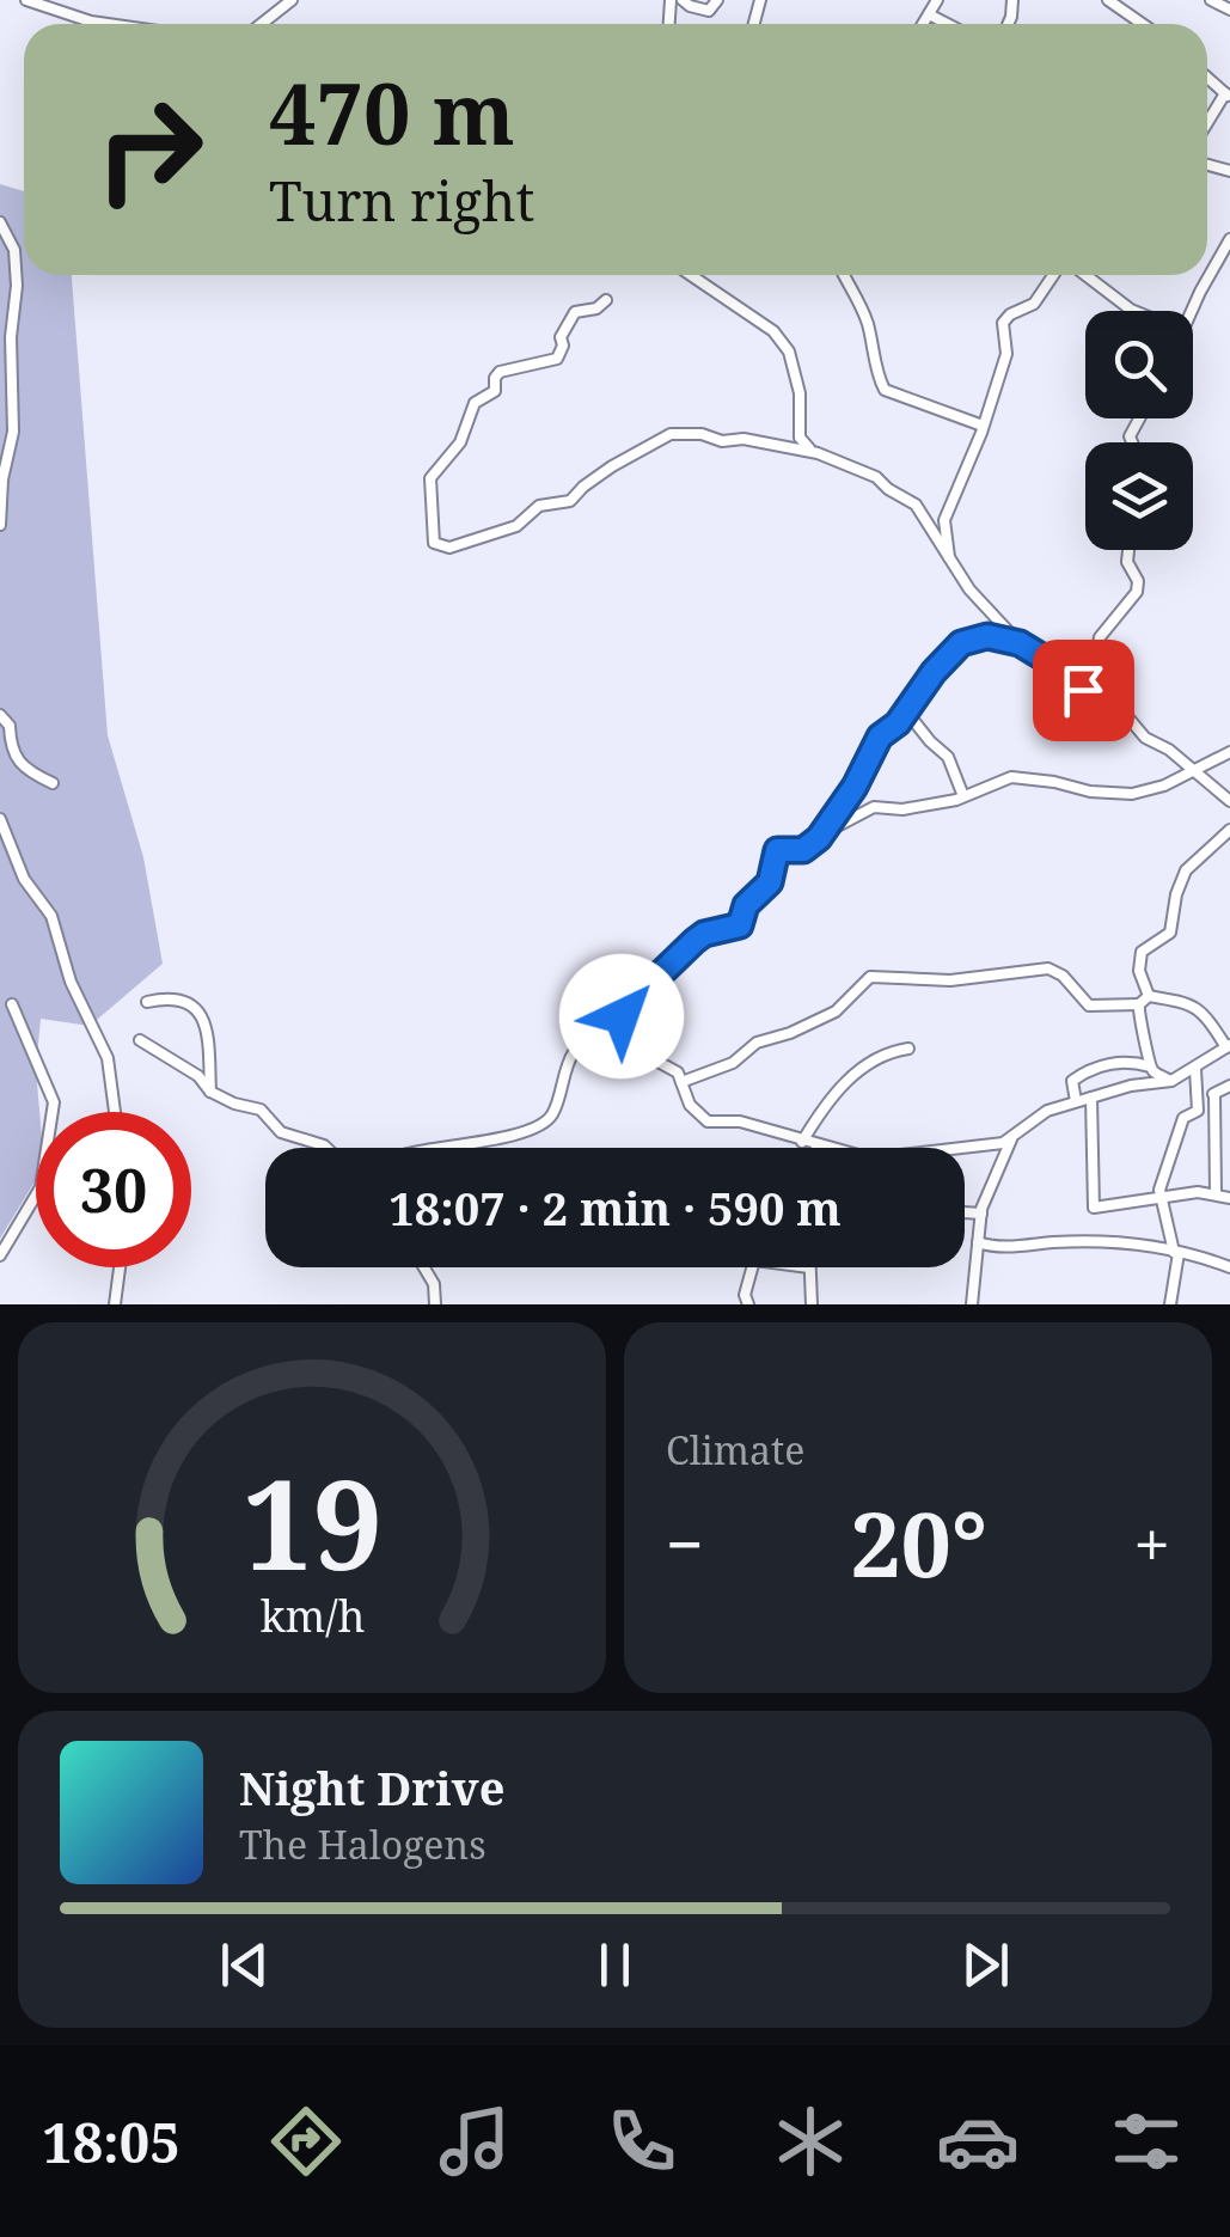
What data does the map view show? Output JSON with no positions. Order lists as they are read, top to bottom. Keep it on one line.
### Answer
{"page":{"turn":["470 m","Turn right"],"limit":"30","trip":"18:07 · 2 min · 590 m","tile":"Climate","heat":["−","20°","+"],"song":["Night Drive","The Halogens"],"tabs":"18:05","gauge":["19","km/h"]}}
